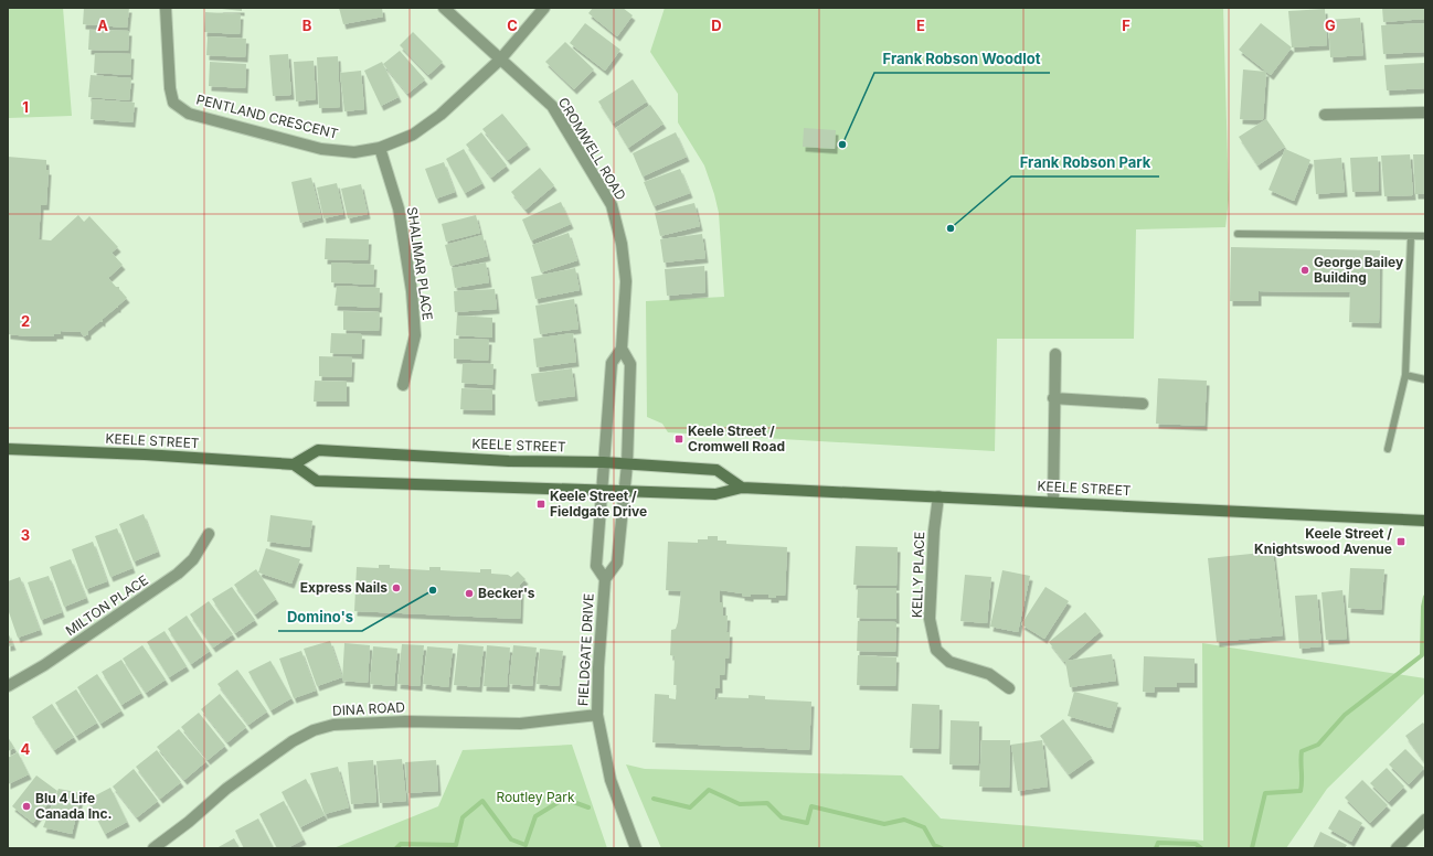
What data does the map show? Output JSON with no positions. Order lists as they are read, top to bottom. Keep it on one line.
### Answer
{"streets":{"main road":["KEELE STREET"],"street":["PENTLAND CRESCENT","CROMWELL ROAD","SHALIMAR PLACE","KELLY PLACE","MILTON PLACE","FIELDGATE DRIVE","DINA ROAD"]},"crossings":[["PENTLAND CRESCENT","CROMWELL ROAD"],["PENTLAND CRESCENT","SHALIMAR PLACE"],["CROMWELL ROAD","KEELE STREET"],["CROMWELL ROAD","FIELDGATE DRIVE"],["KEELE STREET","KELLY PLACE"],["KEELE STREET","FIELDGATE DRIVE"],["FIELDGATE DRIVE","DINA ROAD"]],"parks":["Routley Park"],"places":{"other":["Frank Robson Woodlot","Frank Robson Park","George Bailey Building","Express Nails","Domino's","Becker's","Blu 4 Life Canada Inc."],"transit":["Keele Street / Cromwell Road","Keele Street / Fieldgate Drive","Keele Street / Knightswood Avenue"]},"grid":{"columns":["A","B","C","D","E","F","G"],"rows":["1","2","3","4"]}}
